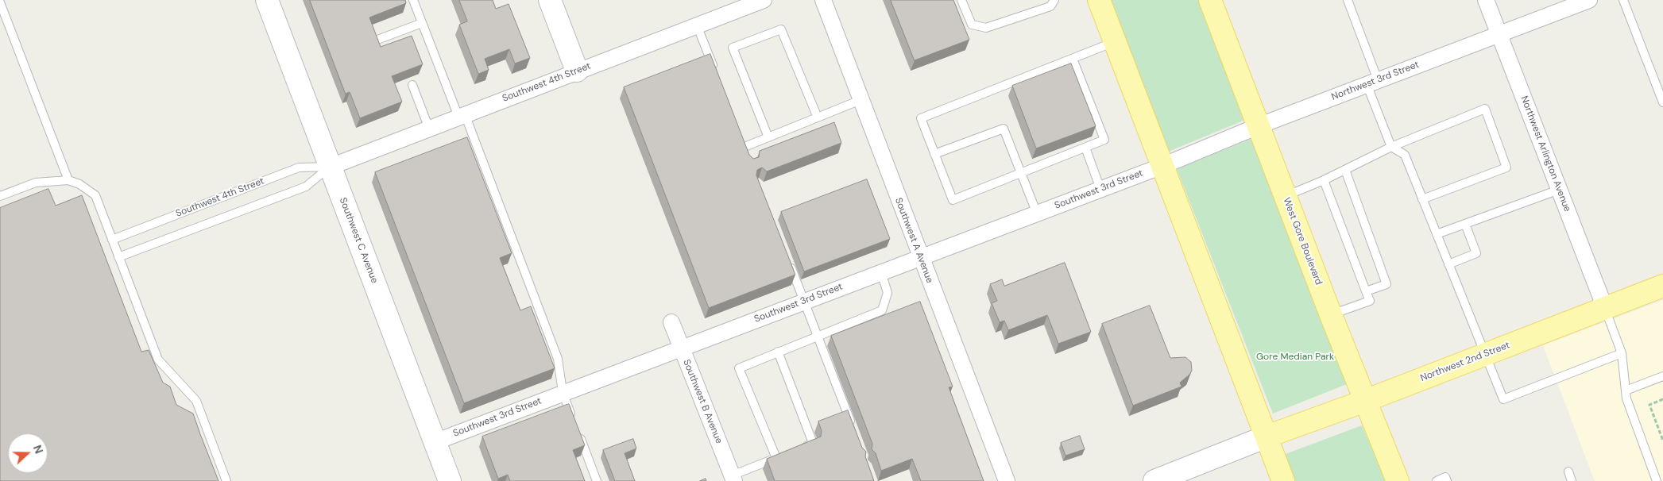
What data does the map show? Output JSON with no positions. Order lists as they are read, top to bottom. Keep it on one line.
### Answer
{"streets":{"main road":["West Gore Boulevard","Northwest 2nd Street"],"street":["Northwest 3rd Street","Southwest 4th Street","Northwest Arlington Avenue","Southwest 3rd Street","Southwest C Avenue","Southwest A Avenue","Southwest B Avenue"]},"crossings":[["Northwest 3rd Street","Northwest Arlington Avenue"],["Northwest 3rd Street","Southwest 3rd Street"],["Northwest 3rd Street","West Gore Boulevard"],["Southwest 4th Street","Southwest C Avenue"],["Northwest Arlington Avenue","Northwest 2nd Street"],["Southwest 3rd Street","Southwest C Avenue"],["Southwest 3rd Street","Southwest A Avenue"],["Southwest 3rd Street","Southwest B Avenue"],["West Gore Boulevard","Northwest 2nd Street"]],"parks":["Gore Median Park"],"north":"right"}
